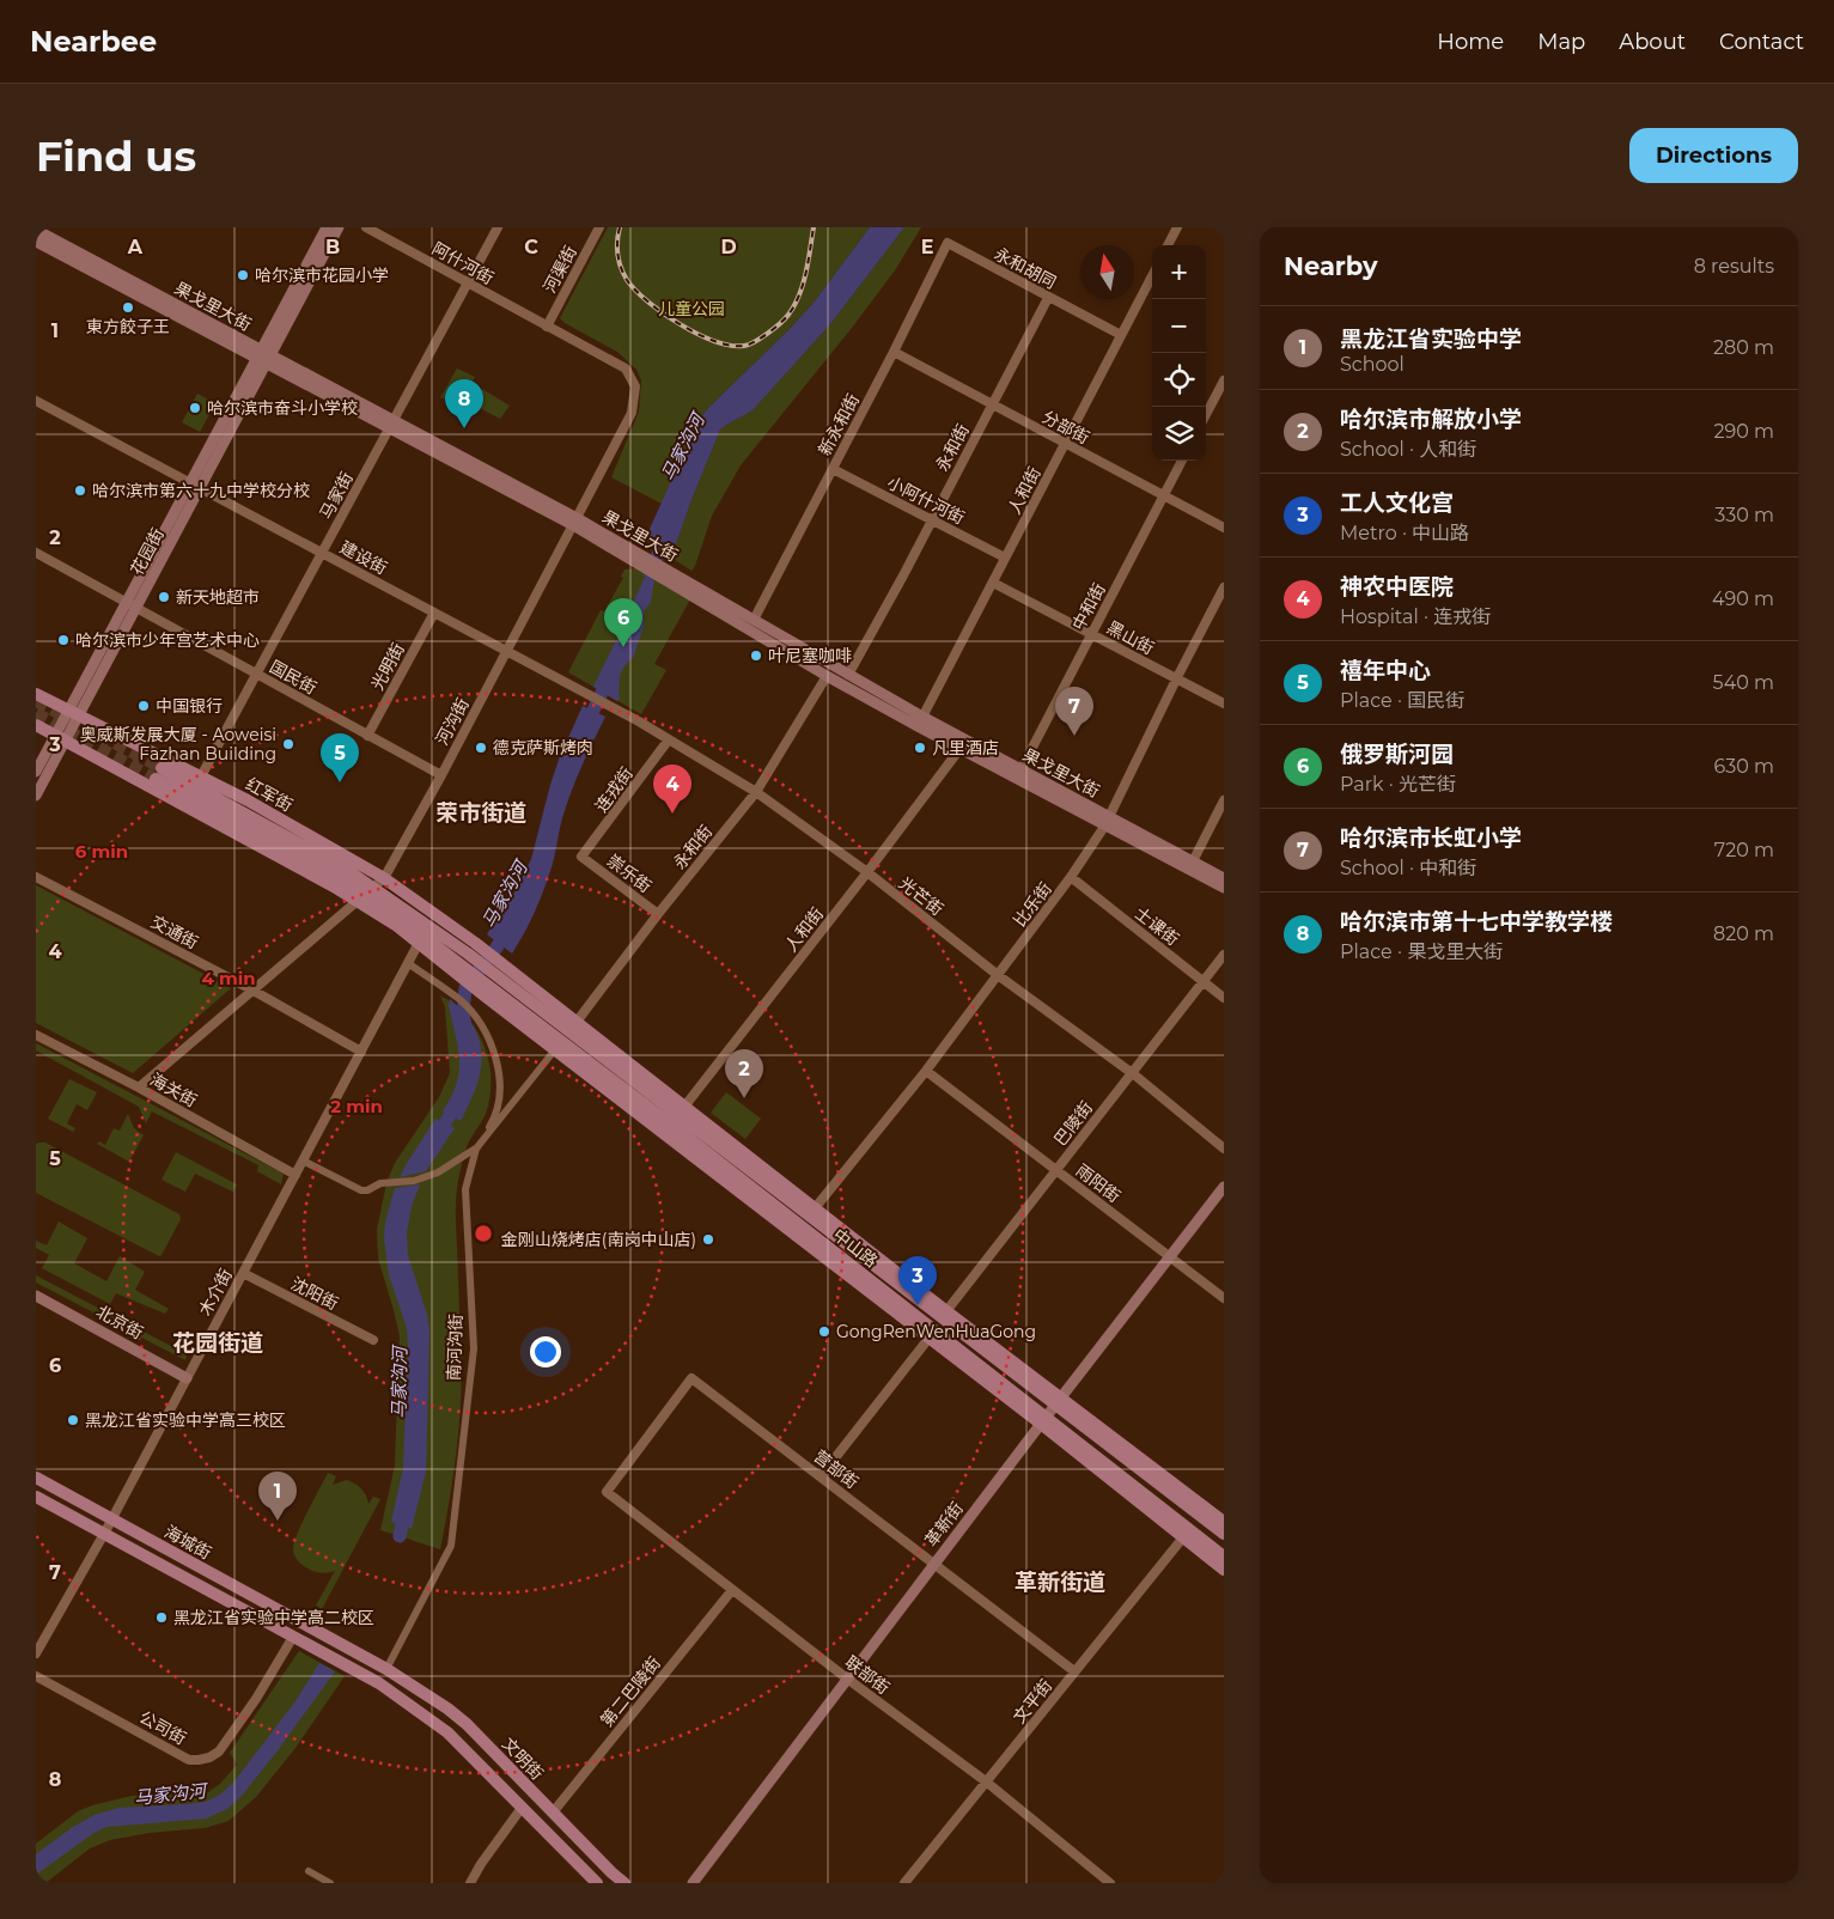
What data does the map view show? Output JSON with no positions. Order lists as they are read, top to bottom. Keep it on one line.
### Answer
{"streets":{"main road":["果戈里大街","花园街","红军街","中山路","北京街","革新街","海城街","文明街"],"street":["阿什河街","永和胡同","河渠街","新永和街","分部街","永和街","人和街","马家街","小阿什河街","建设街","中和街","黑山街","光明街","国民街","河沟街","连戎街","崇乐街","光芒街","比乐街","士课街","交通街","海关街","巴陵街","雨阳街","木介街","沈阳街","南河沟街","营部街","联部街","第二巴陵街","文平街","公司街"]},"crossings":[["阿什河街","河渠街"],["阿什河街","马家街"],["阿什河街","河沟街"],["永和胡同","新永和街"],["永和胡同","永和街"],["永和胡同","人和街"],["河渠街","河沟街"],["果戈里大街","新永和街"],["果戈里大街","永和街"],["果戈里大街","人和街"],["果戈里大街","马家街"],["果戈里大街","花园街"],["果戈里大街","中和街"],["果戈里大街","河沟街"],["果戈里大街","比乐街"],["新永和街","分部街"],["新永和街","小阿什河街"],["分部街","永和街"],["分部街","人和街"],["分部街","中和街"],["永和街","小阿什河街"],["永和街","崇乐街"],["永和街","光芒街"],["永和街","中山路"],["人和街","小阿什河街"],["人和街","黑山街"],["人和街","光芒街"],["马家街","建设街"],["马家街","国民街"],["马家街","红军街"],["花园街","建设街"],["花园街","国民街"],["花园街","红军街"],["建设街","光明街"],["建设街","河沟街"],["建设街","光芒街"],["中和街","黑山街"],["黑山街","比乐街"],["光明街","国民街"],["国民街","河沟街"],["河沟街","红军街"],["河沟街","交通街"],["河沟街","海关街"],["连戎街","崇乐街"],["连戎街","光芒街"],["红军街","中山路"],["光芒街","比乐街"],["光芒街","巴陵街"],["比乐街","士课街"],["比乐街","雨阳街"],["士课街","巴陵街"],["交通街","木介街"],["海关街","木介街"],["巴陵街","雨阳街"],["雨阳街","革新街"],["中山路","南河沟街"],["中山路","革新街"],["木介街","沈阳街"],["木介街","北京街"],["木介街","海城街"],["南河沟街","海城街"],["南河沟街","文明街"],["营部街","革新街"],["营部街","联部街"],["营部街","文平街"],["革新街","联部街"],["海城街","公司街"],["海城街","文明街"],["联部街","第二巴陵街"],["联部街","文平街"],["第二巴陵街","文明街"]],"districts":["荣市街道","花园街道","革新街道"],"water":["马家沟河"],"parks":["儿童公园"],"places":["哈尔滨市花园小学","東方餃子王","哈尔滨市奋斗小学校","哈尔滨市第六十九中学校分校","新天地超市","哈尔滨市少年宫艺术中心","叶尼塞咖啡","中国银行","奥威斯发展大厦 - Aoweisi Fazhan Building","德克萨斯烤肉","凡里酒店","金刚山烧烤店(南岗中山店)","GongRenWenHuaGong","黑龙江省实验中学高三校区","黑龙江省实验中学高二校区"],"north":"top","page":{"header":"Nearbee","nav":["Home","Map","About","Contact"],"buttons":"Directions","title":"Find us","heading":["Nearby","8 results"],"map_buttons":["+","−"],"list":[{"mark":"1","name":"黑龙江省实验中学","note":"School","value":"280 m"},{"mark":"2","name":"哈尔滨市解放小学","note":"School · 人和街","value":"290 m"},{"mark":"3","name":"工人文化宫","note":"Metro · 中山路","value":"330 m"},{"mark":"4","name":"神农中医院","note":"Hospital · 连戎街","value":"490 m"},{"mark":"5","name":"禧年中心","note":"Place · 国民街","value":"540 m"},{"mark":"6","name":"俄罗斯河园","note":"Park · 光芒街","value":"630 m"},{"mark":"7","name":"哈尔滨市长虹小学","note":"School · 中和街","value":"720 m"},{"mark":"8","name":"哈尔滨市第十七中学教学楼","note":"Place · 果戈里大街","value":"820 m"}],"pins":["8","6","7","5","4","2","3","1"]},"grid":{"columns":["A","B","C","D","E"],"rows":["1","2","3","4","5","6","7","8"]},"rings":["6 min","4 min","2 min"]}
